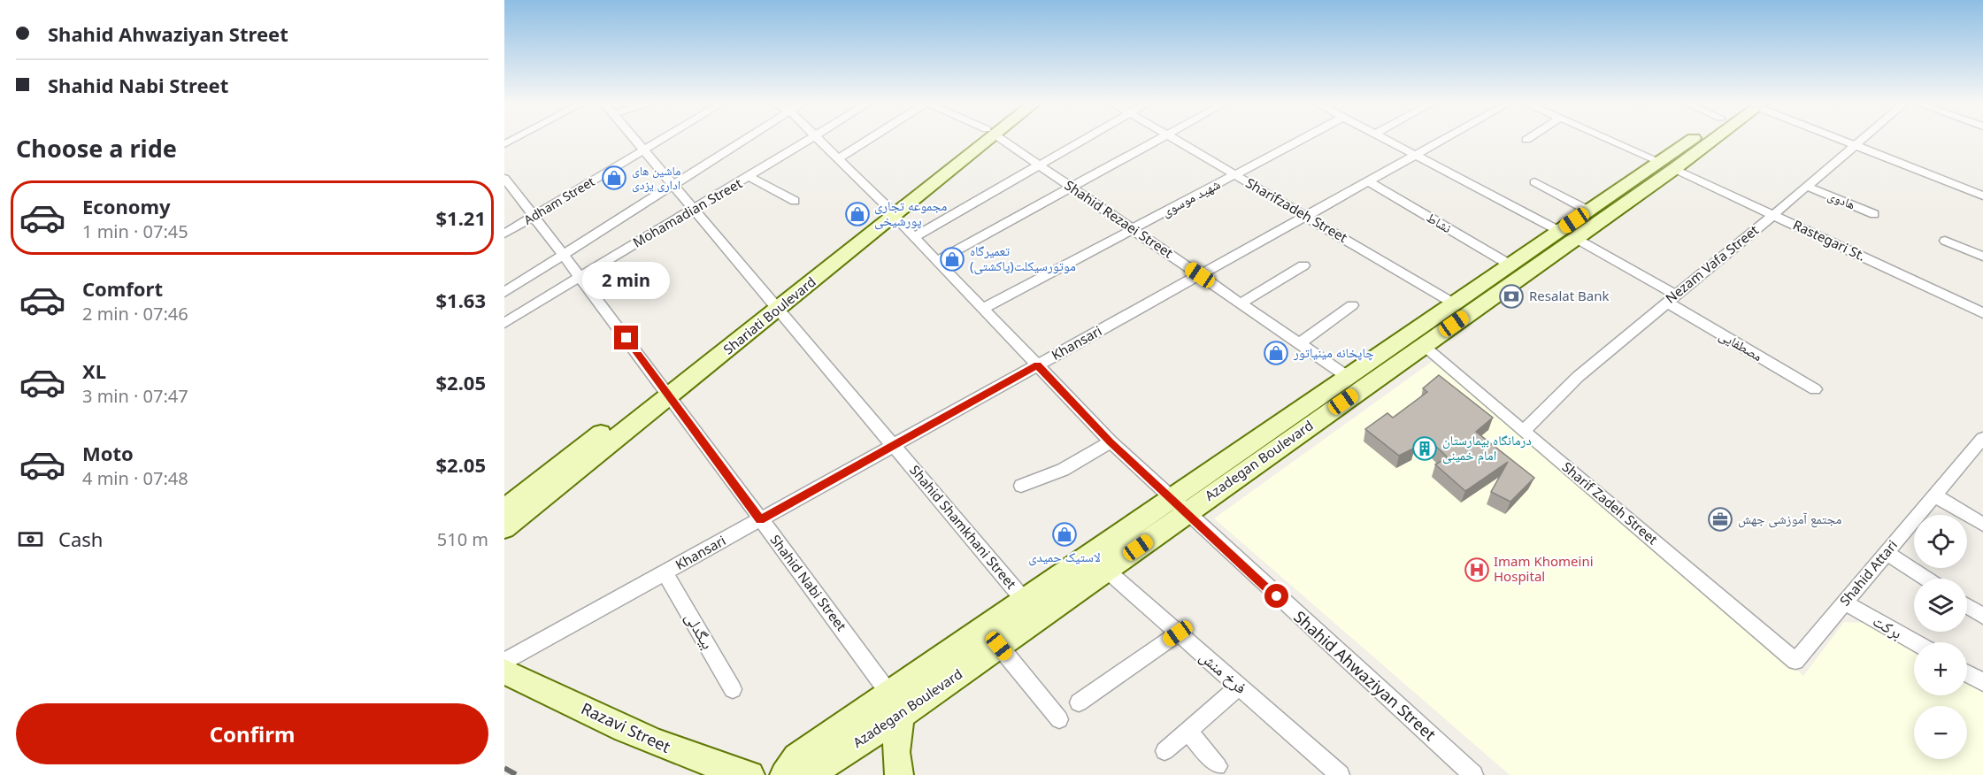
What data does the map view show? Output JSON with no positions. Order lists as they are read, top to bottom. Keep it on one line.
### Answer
{"streets":{"main road":["Shariati Boulevard","Azadegan Boulevard","Razavi Street"],"street":["شهید موسوی","هادوی","Adham Street","Sharifzadeh Street","Mohamadian Street","Shahid Rezaei Street","نشاط","Rastegari St.","Nezam Vafa Street","Khansari","مصطفایی","Sharif Zadeh Street","Shahid Shamkhani Street","Shahid Attari","Shahid Nabi Street","برکت","بیگدلی","فرخ منش","Shahid Ahwaziyan Street"]},"crossings":[["شهید موسوی","Sharifzadeh Street"],["شهید موسوی","Shahid Rezaei Street"],["شهید موسوی","Shahid Ahwaziyan Street"],["هادوی","Nezam Vafa Street"],["Adham Street","Shahid Shamkhani Street"],["Adham Street","Shahid Nabi Street"],["Sharifzadeh Street","Khansari"],["Sharifzadeh Street","Azadegan Boulevard"],["Mohamadian Street","Shahid Shamkhani Street"],["Mohamadian Street","Shahid Nabi Street"],["Shahid Rezaei Street","Khansari"],["Shahid Rezaei Street","Azadegan Boulevard"],["نشاط","Khansari"],["نشاط","Azadegan Boulevard"],["Rastegari St.","Nezam Vafa Street"],["Rastegari St.","Azadegan Boulevard"],["Nezam Vafa Street","مصطفایی"],["Nezam Vafa Street","Sharif Zadeh Street"],["Shariati Boulevard","Shahid Shamkhani Street"],["Shariati Boulevard","Shahid Nabi Street"],["Shariati Boulevard","Shahid Ahwaziyan Street"],["Khansari","مصطفایی"],["Khansari","Shahid Shamkhani Street"],["Khansari","Shahid Nabi Street"],["Khansari","بیگدلی"],["Khansari","Shahid Ahwaziyan Street"],["مصطفایی","Azadegan Boulevard"],["Azadegan Boulevard","Sharif Zadeh Street"],["Azadegan Boulevard","Shahid Shamkhani Street"],["Azadegan Boulevard","Shahid Nabi Street"],["Azadegan Boulevard","فرخ منش"],["Azadegan Boulevard","Shahid Ahwaziyan Street"],["Sharif Zadeh Street","Shahid Attari"],["Shahid Attari","برکت"]],"places":{"shop":["ماشین های اداری یزدی","مجموعه تجاری پورشیخی","تعمیرگاه موتورسیکلت(پاکشتی)","چاپخانه مینیاتور","لاستیک حمیدی"],"bank":["Resalat Bank"],"building":["درمانگاه بیمارستان امام خمینی"],"office":["مجتمع آموزشی جهش"],"hospital":["Imam Khomeini Hospital"]},"page":{"banner":["Shahid Ahwaziyan Street","Shahid Nabi Street"],"heading":"Choose a ride","list":[{"name":"Economy","note":"1 min · 07:45","value":"$1.21"},{"name":"Comfort","note":"2 min · 07:46","value":"$1.63"},{"name":"XL","note":"3 min · 07:47","value":"$2.05"},{"name":"Moto","note":"4 min · 07:48","value":"$2.05"}],"bubble":"2 min","pay":["Cash","510 m"],"map_buttons":["+","−"],"buttons":"Confirm"}}
